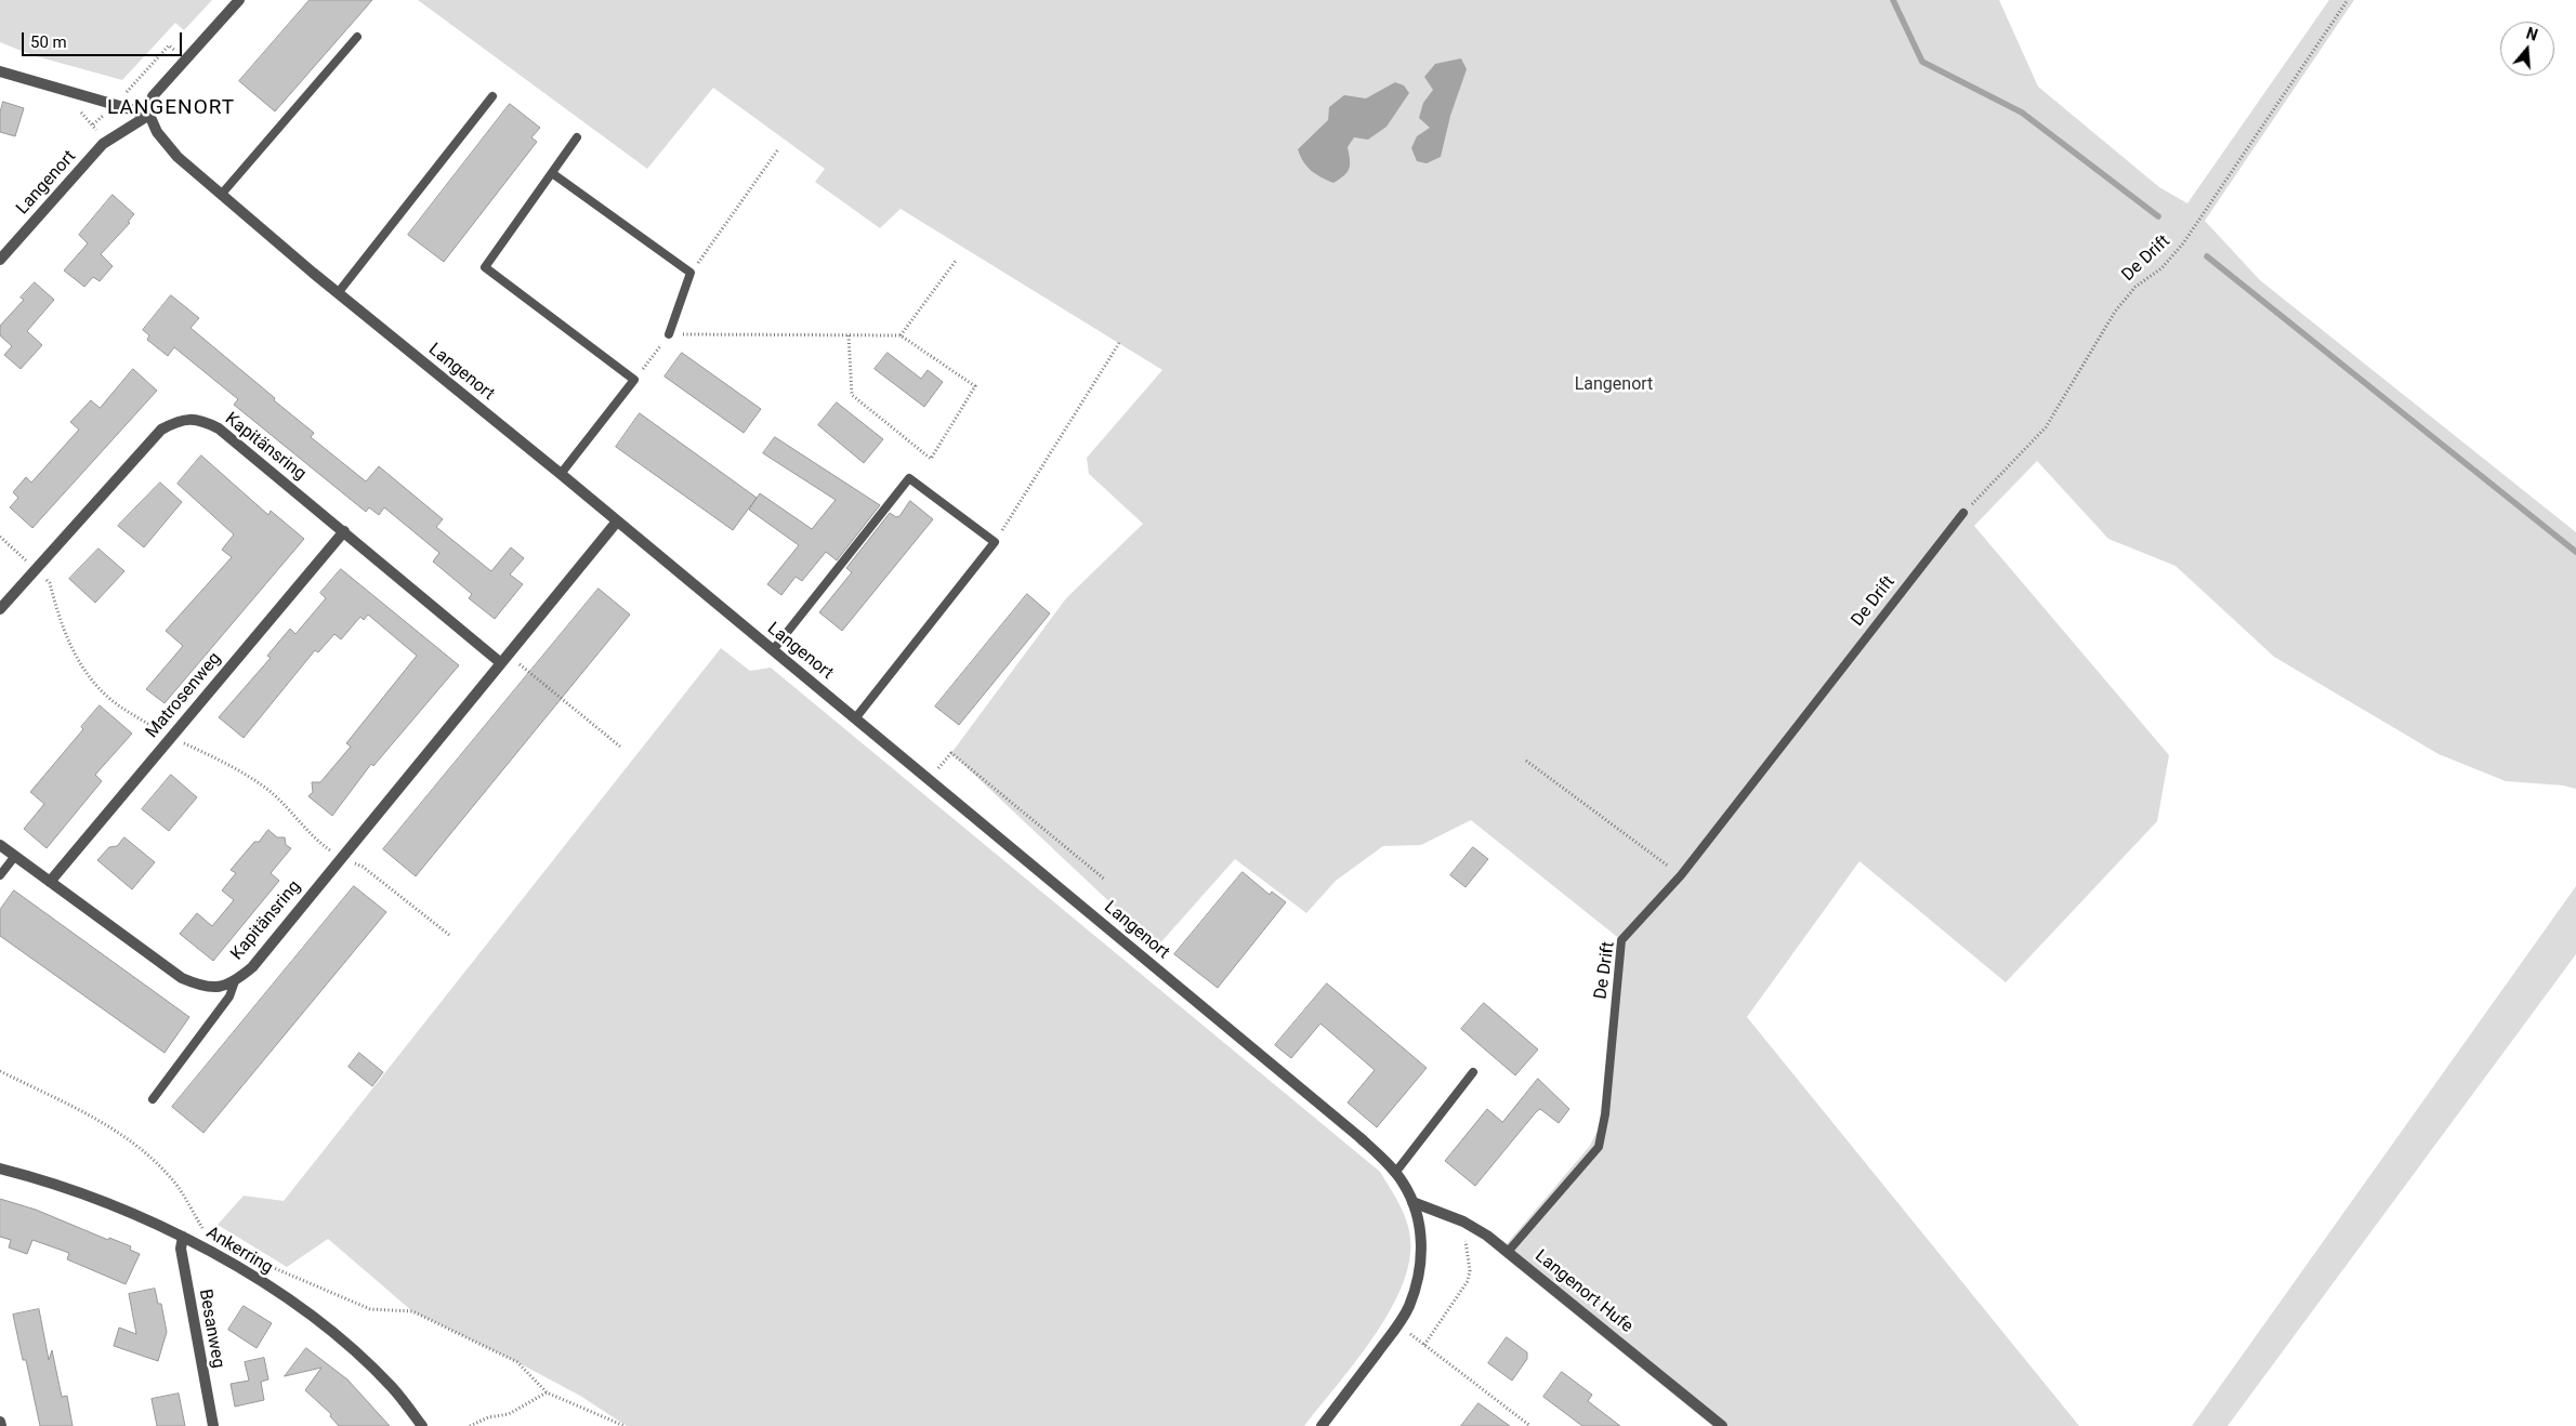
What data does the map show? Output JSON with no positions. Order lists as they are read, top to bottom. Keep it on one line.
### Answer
{"streets":{"street":["Langenort","Kapitänsring","Matrosenweg","Ankerring","Langenort Hufe","Besanweg"],"lane":["De Drift"]},"crossings":[["Langenort","Kapitänsring"],["Langenort","Langenort Hufe"],["De Drift","Langenort Hufe"],["Kapitänsring","Matrosenweg"],["Ankerring","Besanweg"]],"districts":["LANGENORT"],"parks":["Langenort"],"scale_bar":"50 m","north":"top"}
